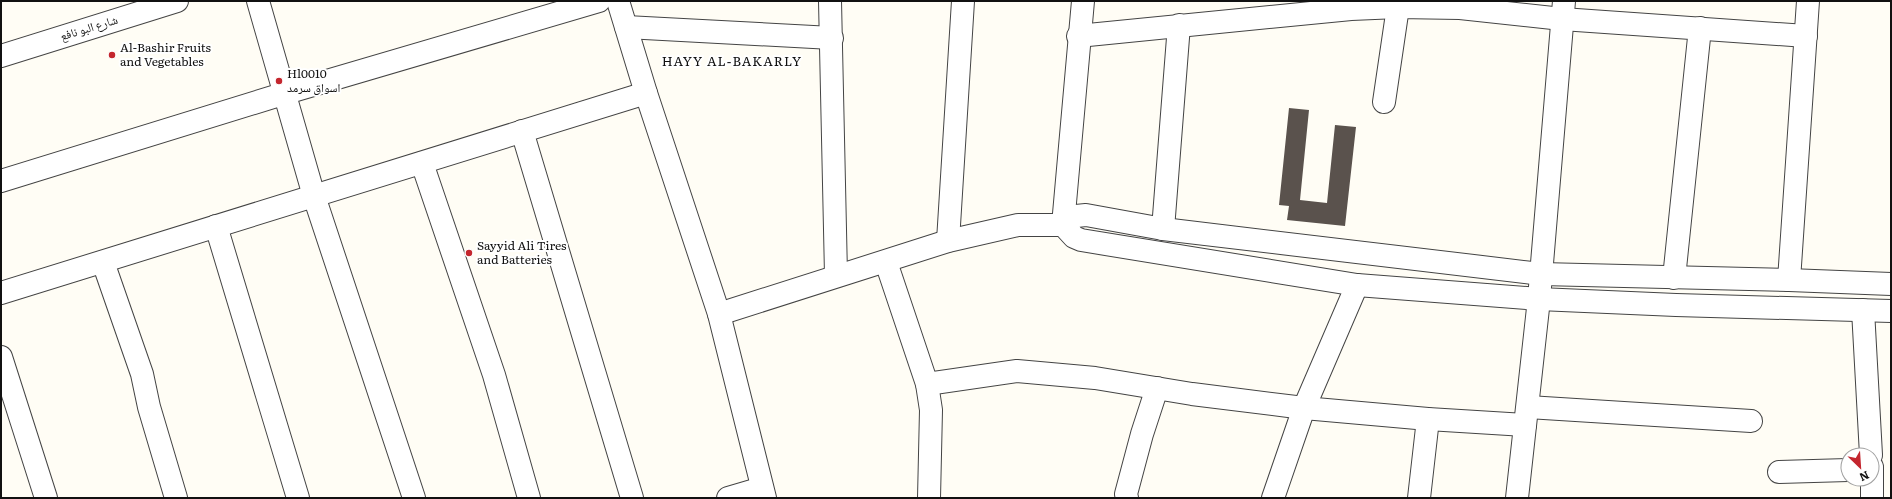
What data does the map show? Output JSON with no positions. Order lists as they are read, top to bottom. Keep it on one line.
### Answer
{"streets":{"street":["شارع البو نافع"]},"districts":["HAYY AL-BAKARLY"],"places":["Al-Bashir Fruits and Vegetables","Hl0010 اسواق سرمد","Sayyid Ali Tires and Batteries"],"north":"bottom right"}
